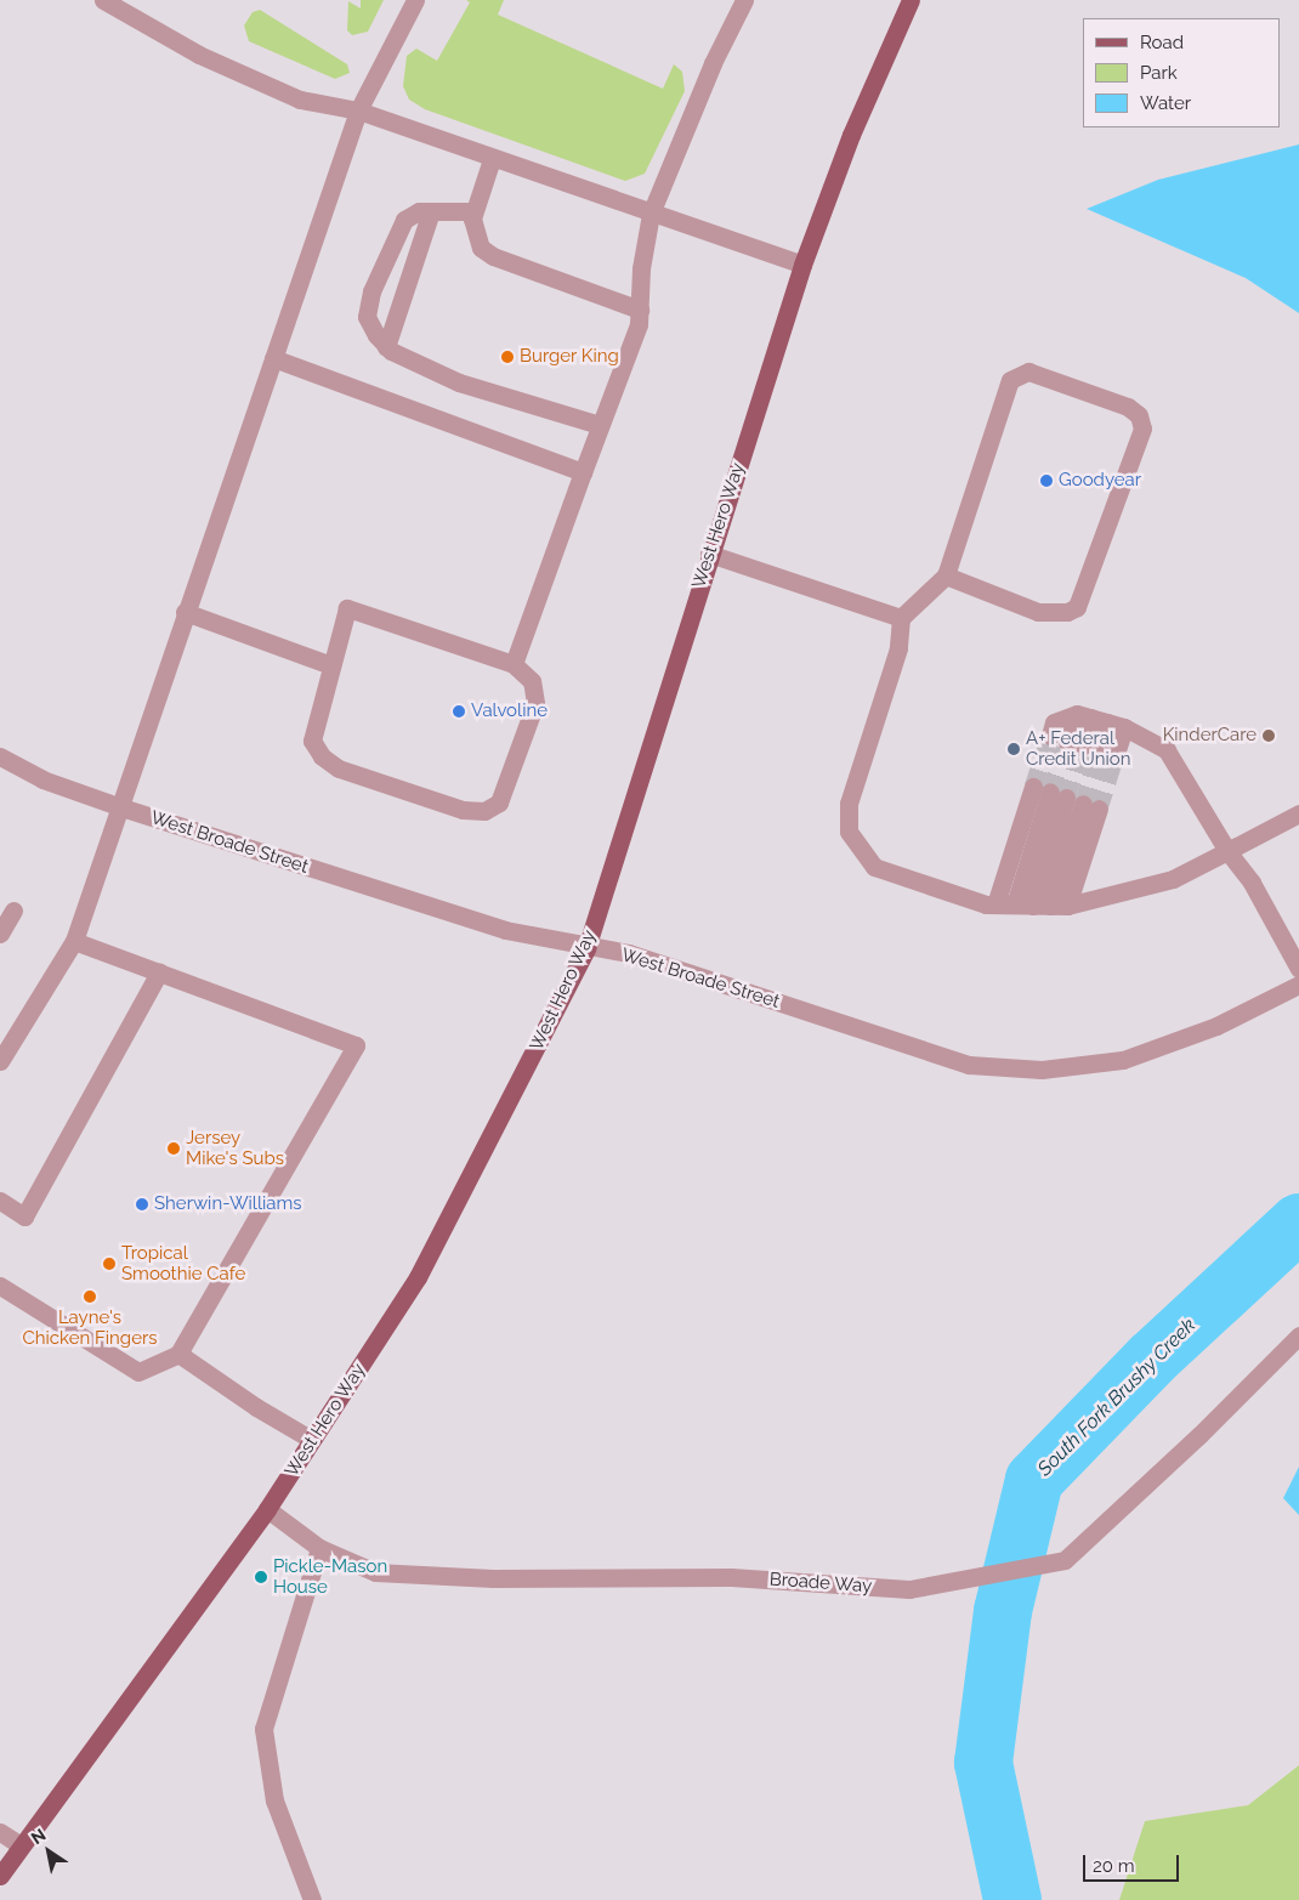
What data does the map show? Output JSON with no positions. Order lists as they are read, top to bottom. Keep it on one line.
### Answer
{"streets":{"main road":["West Hero Way"],"street":["West Broade Street","Broade Way"]},"crossings":[["West Hero Way","West Broade Street"],["West Hero Way","Broade Way"]],"water":["South Fork Brushy Creek"],"places":["Burger King","Goodyear","Valvoline","KinderCare","A+ Federal Credit Union","Jersey Mike's Subs","Sherwin-Williams","Tropical Smoothie Cafe","Layne's Chicken Fingers","Pickle-Mason House"],"legend":["Road","Park","Water"],"scale_bar":"20 m","north":"top left"}
